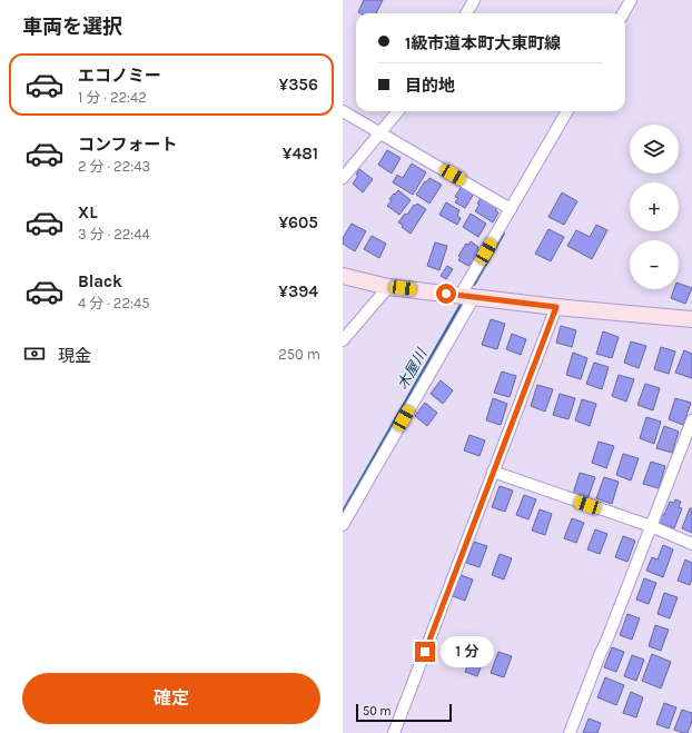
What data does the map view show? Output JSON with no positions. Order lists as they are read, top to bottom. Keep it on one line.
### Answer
{"water":["木屋川"],"scale_bar":"50 m","page":{"heading":"車両を選択","banner":["1級市道本町大東町線","目的地"],"list":[{"name":"エコノミー","note":"1 分 · 22:42","value":"¥356"},{"name":"コンフォート","note":"2 分 · 22:43","value":"¥481"},{"name":"XL","note":"3 分 · 22:44","value":"¥605"},{"name":"Black","note":"4 分 · 22:45","value":"¥394"}],"map_buttons":["+","−"],"pay":["現金","250 m"],"bubble":"1 分","buttons":"確定","scale":"50 m"}}
